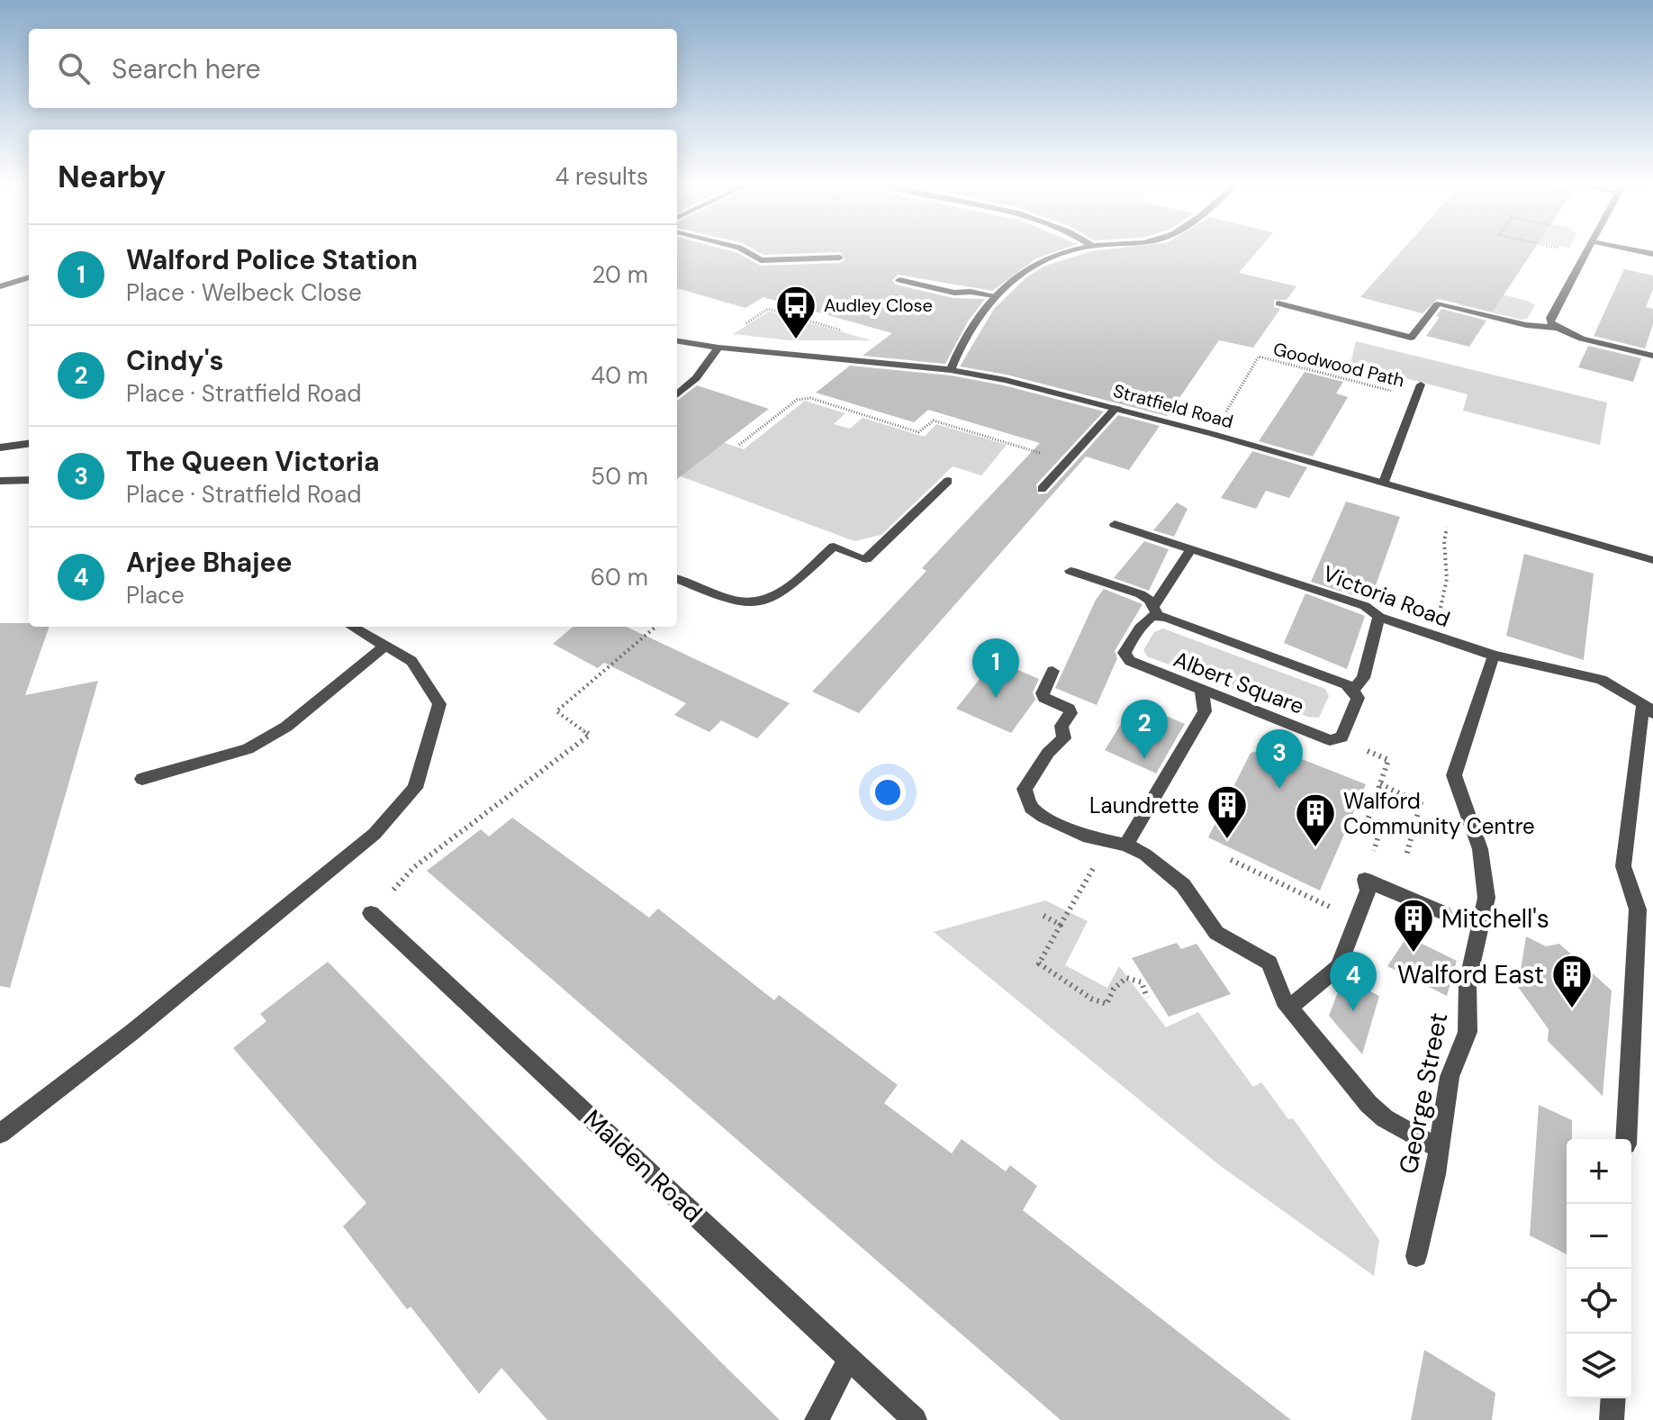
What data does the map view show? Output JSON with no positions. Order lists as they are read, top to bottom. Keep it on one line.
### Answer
{"streets":{"street":["Stratfield Road","Victoria Road","Albert Square","George Street","Malden Road"],"path":["Goodwood Path"]},"crossings":[["Goodwood Path","Stratfield Road"],["Victoria Road","George Street"]],"places":{"bus stop":["Audley Close"],"building":["Laundrette","Walford Community Centre","Mitchell's","Walford East"]},"page":{"search":"Search here","heading":["Nearby","4 results"],"list":[{"mark":"1","name":"Walford Police Station","note":"Place · Welbeck Close","value":"20 m"},{"mark":"2","name":"Cindy's","note":"Place · Stratfield Road","value":"40 m"},{"mark":"3","name":"The Queen Victoria","note":"Place · Stratfield Road","value":"50 m"},{"mark":"4","name":"Arjee Bhajee","note":"Place","value":"60 m"}],"pins":["1","2","3","4"],"map_buttons":["+","−"]}}
